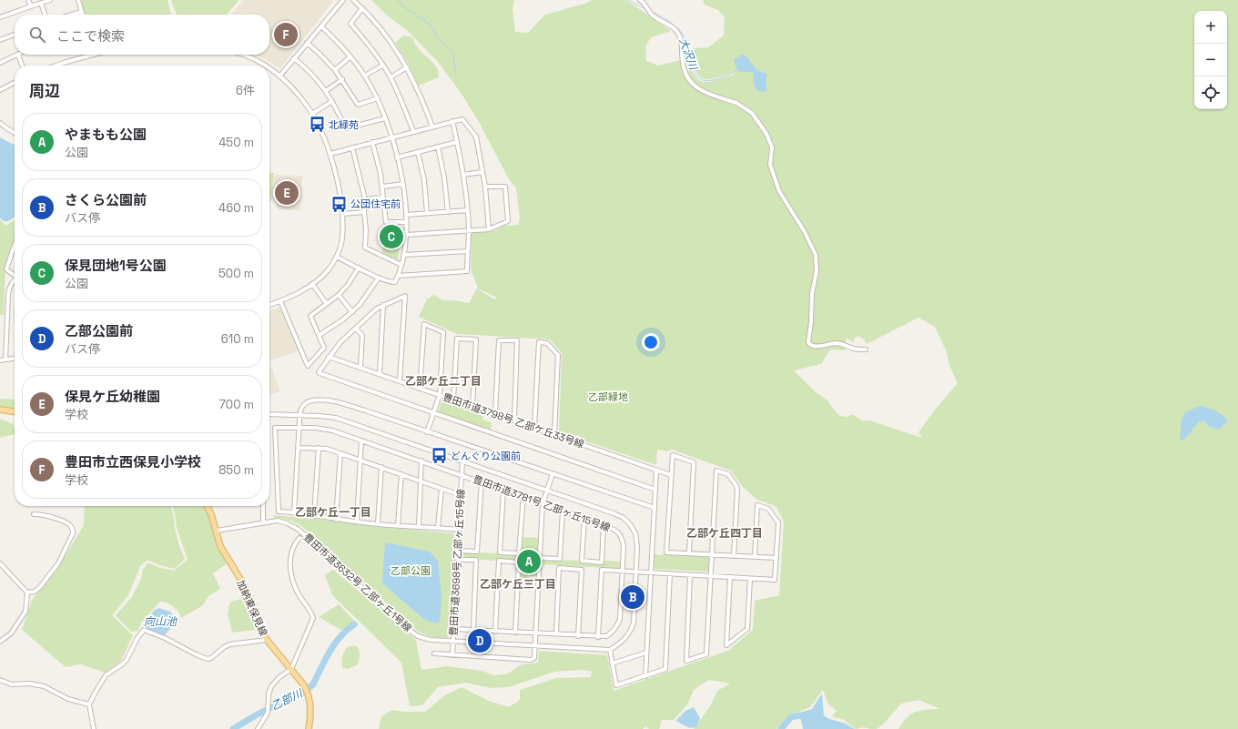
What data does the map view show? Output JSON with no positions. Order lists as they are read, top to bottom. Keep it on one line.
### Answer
{"streets":{"main road":["加納東保見線"],"street":["豊田市道3798号 乙部ケ丘33号線","豊田市道3781号 乙部ヶ丘15号線","豊田市道3698号 乙部ヶ丘15号線","豊田市道3632号 乙部ヶ丘1号線"]},"crossings":[["豊田市道3781号 乙部ヶ丘15号線","豊田市道3698号 乙部ヶ丘15号線"],["豊田市道3698号 乙部ヶ丘15号線","豊田市道3632号 乙部ヶ丘1号線"],["豊田市道3632号 乙部ヶ丘1号線","加納東保見線"]],"districts":["乙部ケ丘二丁目","乙部ケ丘一丁目","乙部ケ丘四丁目","乙部ケ丘三丁目"],"water":["大沢川","向山池","乙部川"],"parks":["乙部緑地","乙部公園"],"places":{"bus stop":["北緑苑","公団住宅前","どんぐり公園前"]},"page":{"map_buttons":["+","−"],"search":"ここで検索","pins":["F","E","C","A","B","D"],"heading":["周辺","6件"],"list":[{"mark":"A","name":"やまもも公園","note":"公園","value":"450 m"},{"mark":"B","name":"さくら公園前","note":"バス停","value":"460 m"},{"mark":"C","name":"保見団地1号公園","note":"公園","value":"500 m"},{"mark":"D","name":"乙部公園前","note":"バス停","value":"610 m"},{"mark":"E","name":"保見ケ丘幼稚園","note":"学校","value":"700 m"},{"mark":"F","name":"豊田市立西保見小学校","note":"学校","value":"850 m"}]}}
